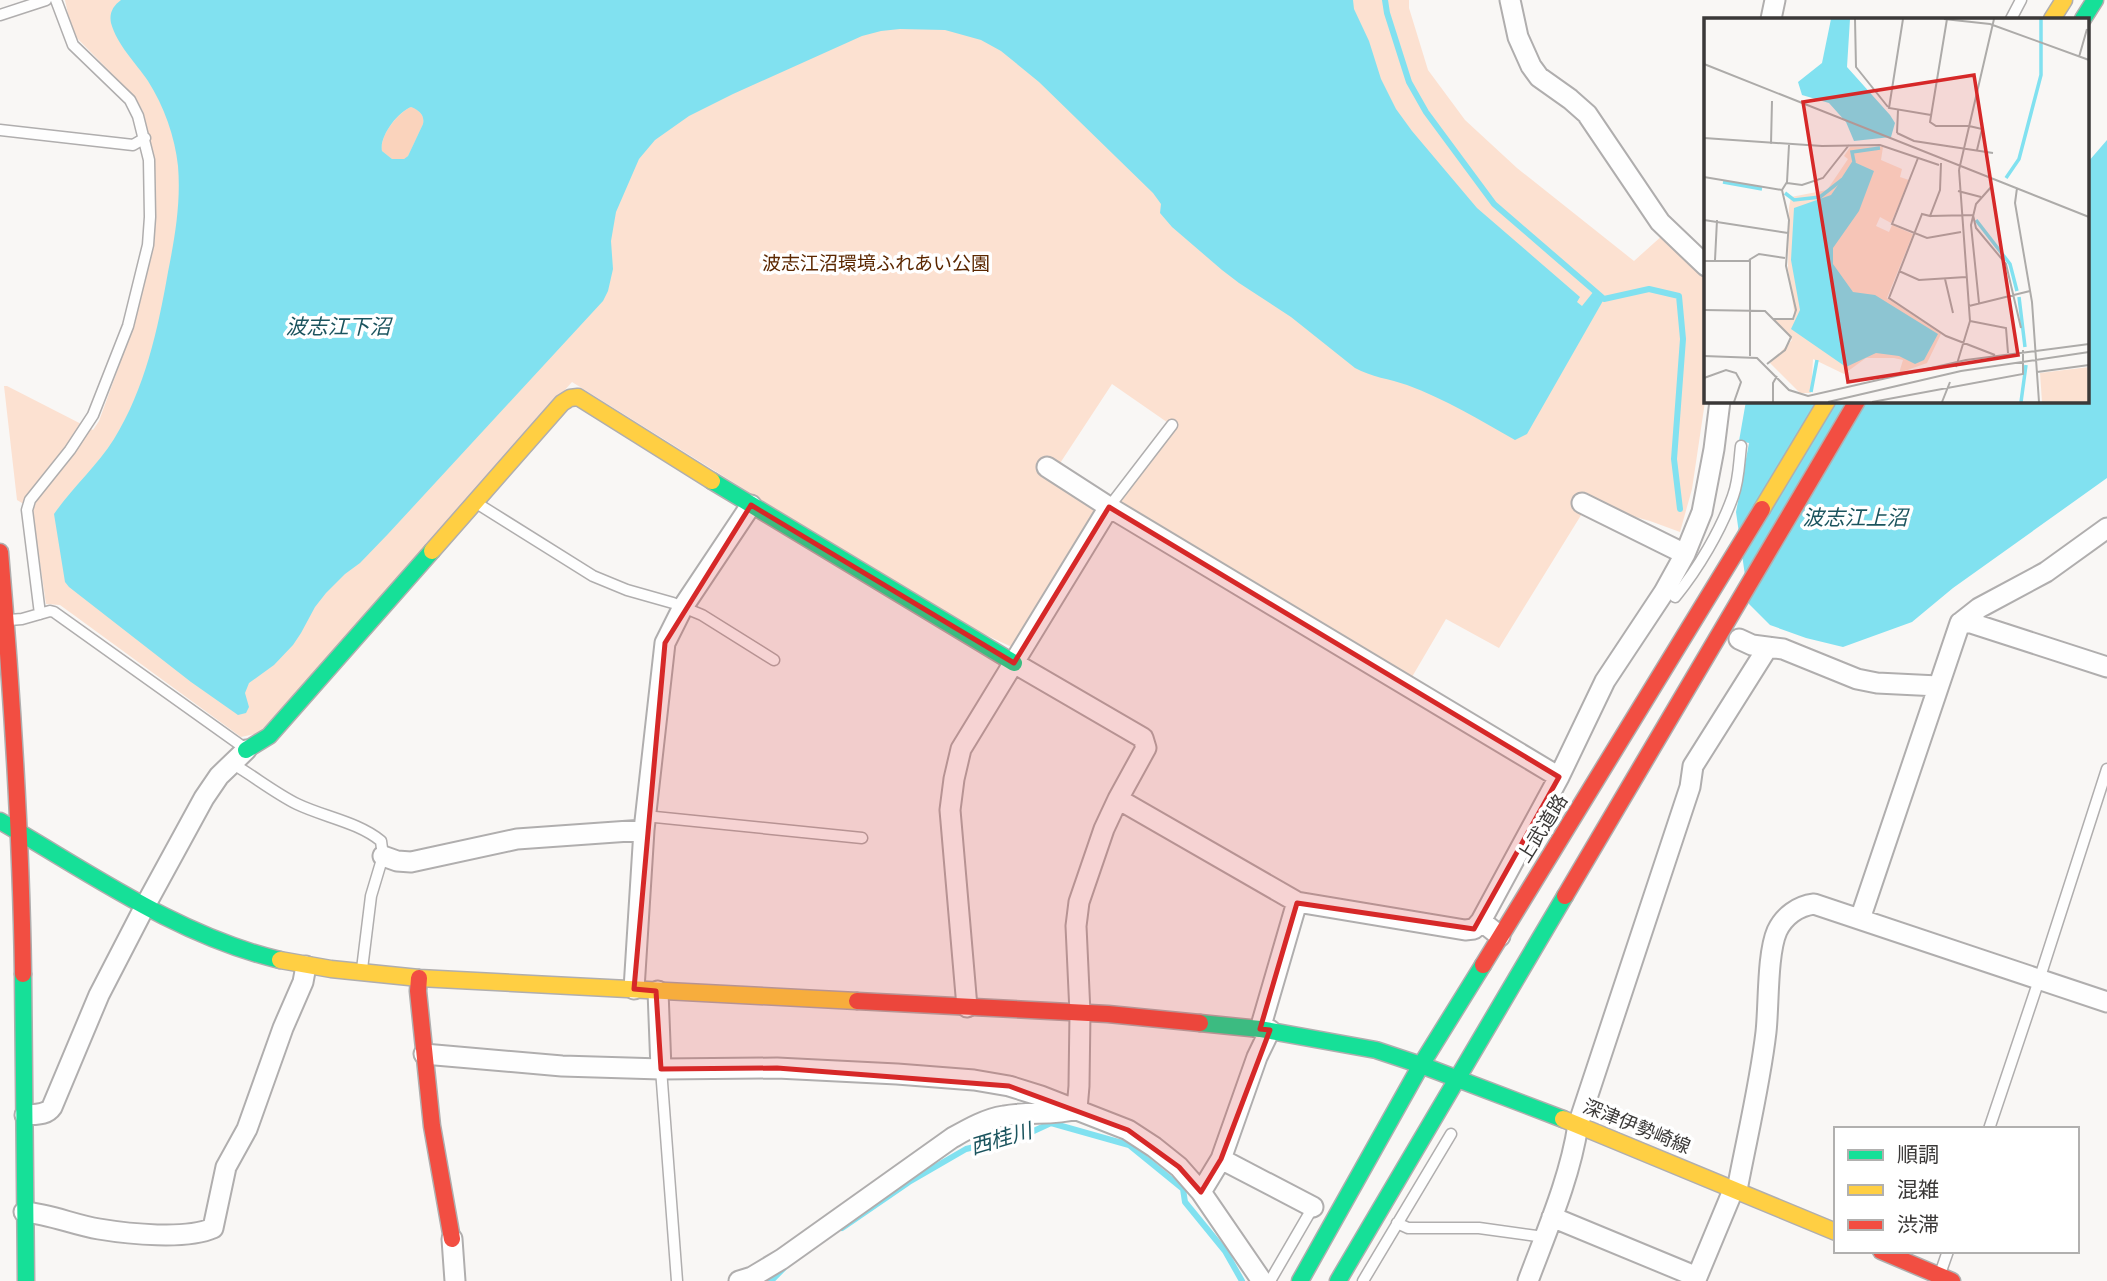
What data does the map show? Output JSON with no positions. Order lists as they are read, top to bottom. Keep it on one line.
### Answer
{"streets":{"main road":["上武道路","深津伊勢崎線"]},"crossings":[["上武道路","深津伊勢崎線"]],"water":["波志江下沼","波志江上沼","西桂川"],"parks":["波志江沼環境ふれあい公園"],"legend":["順調","混雑","渋滞"]}
